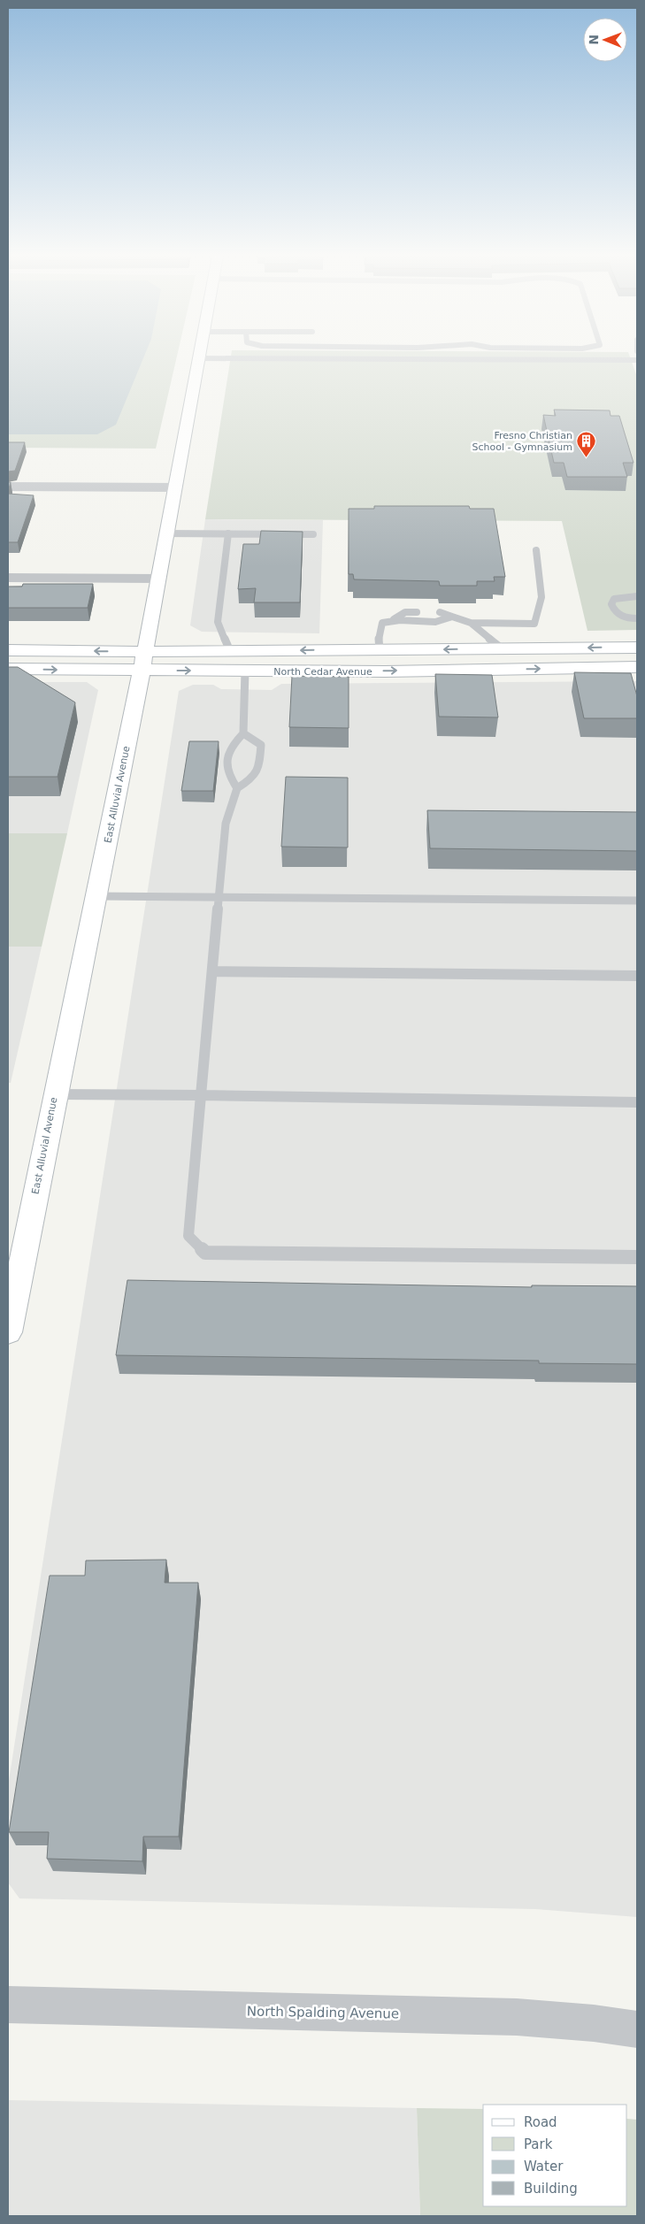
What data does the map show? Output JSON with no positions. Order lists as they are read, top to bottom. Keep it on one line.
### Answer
{"streets":{"main road":["North Cedar Avenue","East Alluvial Avenue"],"street":["North Spalding Avenue"]},"crossings":[["North Cedar Avenue","East Alluvial Avenue"]],"places":{"building":["Fresno Christian School - Gymnasium"]},"legend":["Road","Park","Water","Building"],"north":"left"}
